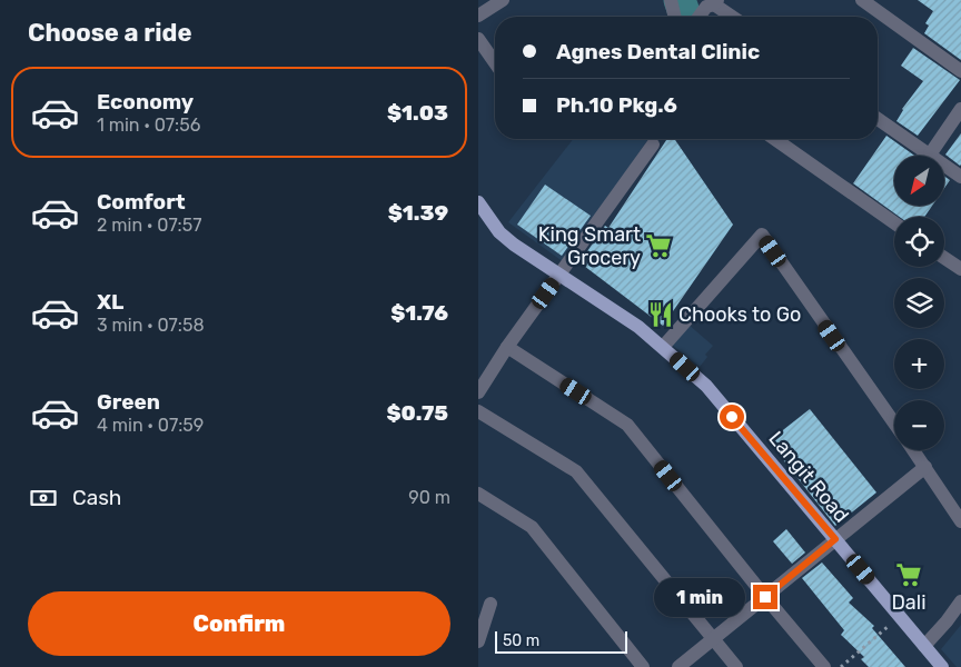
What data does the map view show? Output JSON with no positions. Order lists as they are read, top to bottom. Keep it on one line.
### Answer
{"streets":{"main road":["Langit Road"]},"places":{"supermarket":["King Smart Grocery","Dali"],"restaurant":["Chooks to Go"]},"scale_bar":"50 m","north":"bottom left","page":{"heading":"Choose a ride","banner":["Agnes Dental Clinic","Ph.10 Pkg.6"],"list":[{"name":"Economy","note":"1 min · 07:56","value":"$1.03"},{"name":"Comfort","note":"2 min · 07:57","value":"$1.39"},{"name":"XL","note":"3 min · 07:58","value":"$1.76"},{"name":"Green","note":"4 min · 07:59","value":"$0.75"}],"map_buttons":["+","−"],"pay":["Cash","90 m"],"bubble":"1 min","buttons":"Confirm","scale":"50 m"}}
